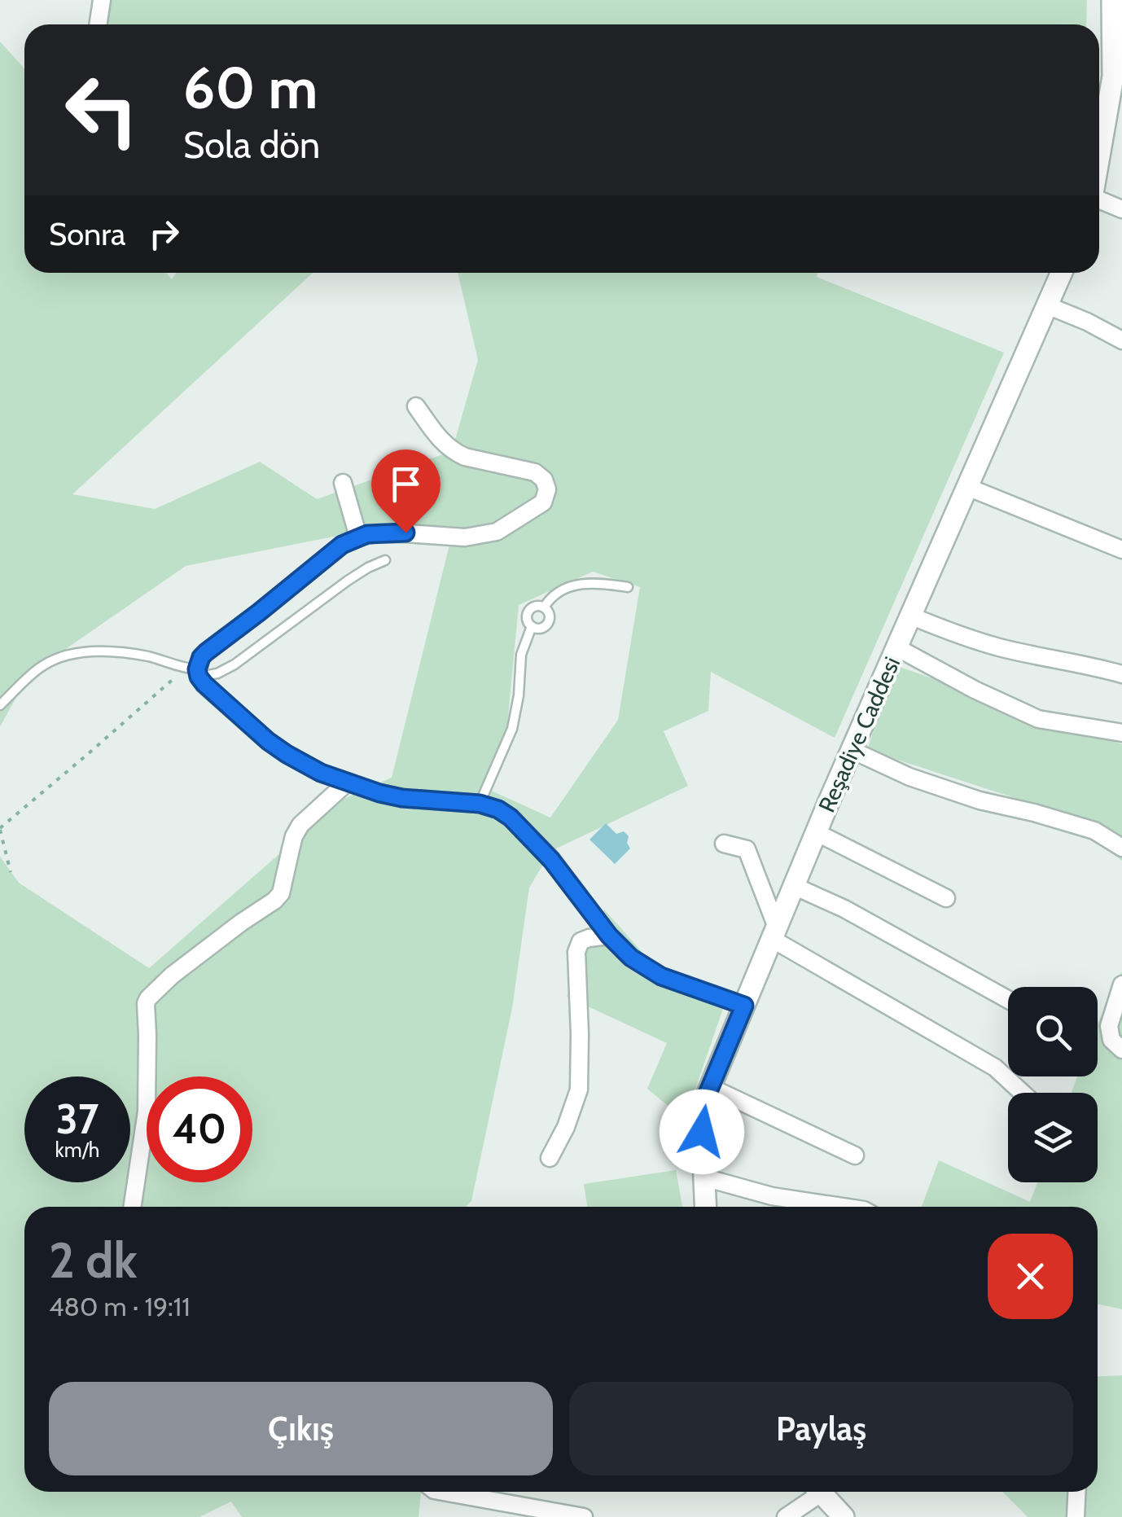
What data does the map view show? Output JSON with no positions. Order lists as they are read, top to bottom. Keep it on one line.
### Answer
{"streets":{"street":["Reşadiye Caddesi"]},"page":{"turn":["60 m","Sola dön"],"then":"Sonra","speed":"37 km/h","limit":"40","heading":["2 dk","480 m · 19:11"],"buttons":["Çıkış","Paylaş"]}}
